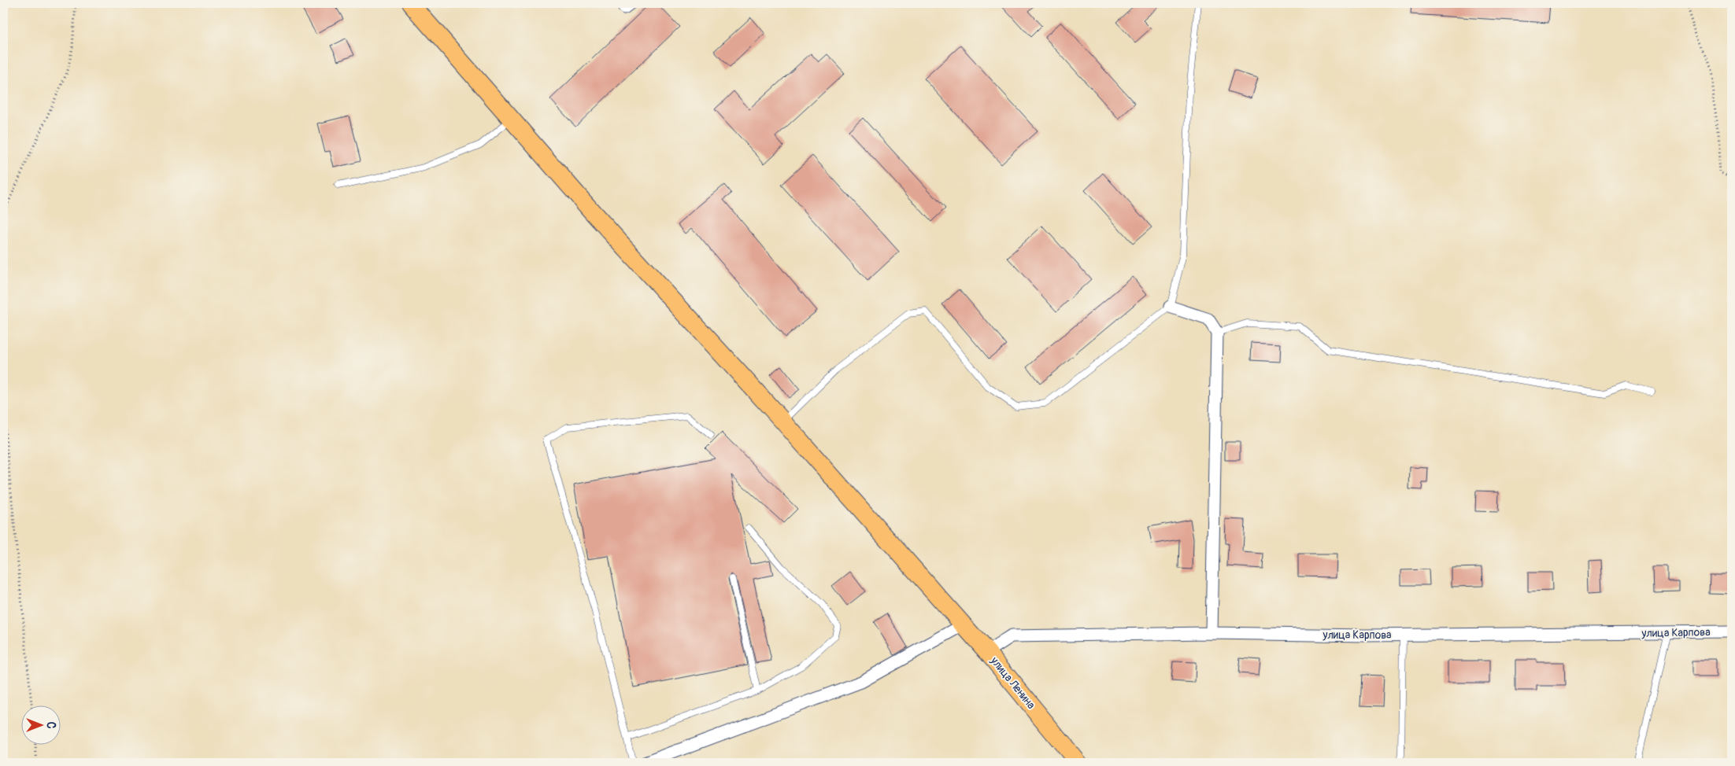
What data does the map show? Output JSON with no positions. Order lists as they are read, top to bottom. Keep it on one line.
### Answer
{"streets":{"main road":["улица Ленина"],"street":["улица Карпова"]},"crossings":[["улица Карпова","улица Ленина"]],"north":"right"}
